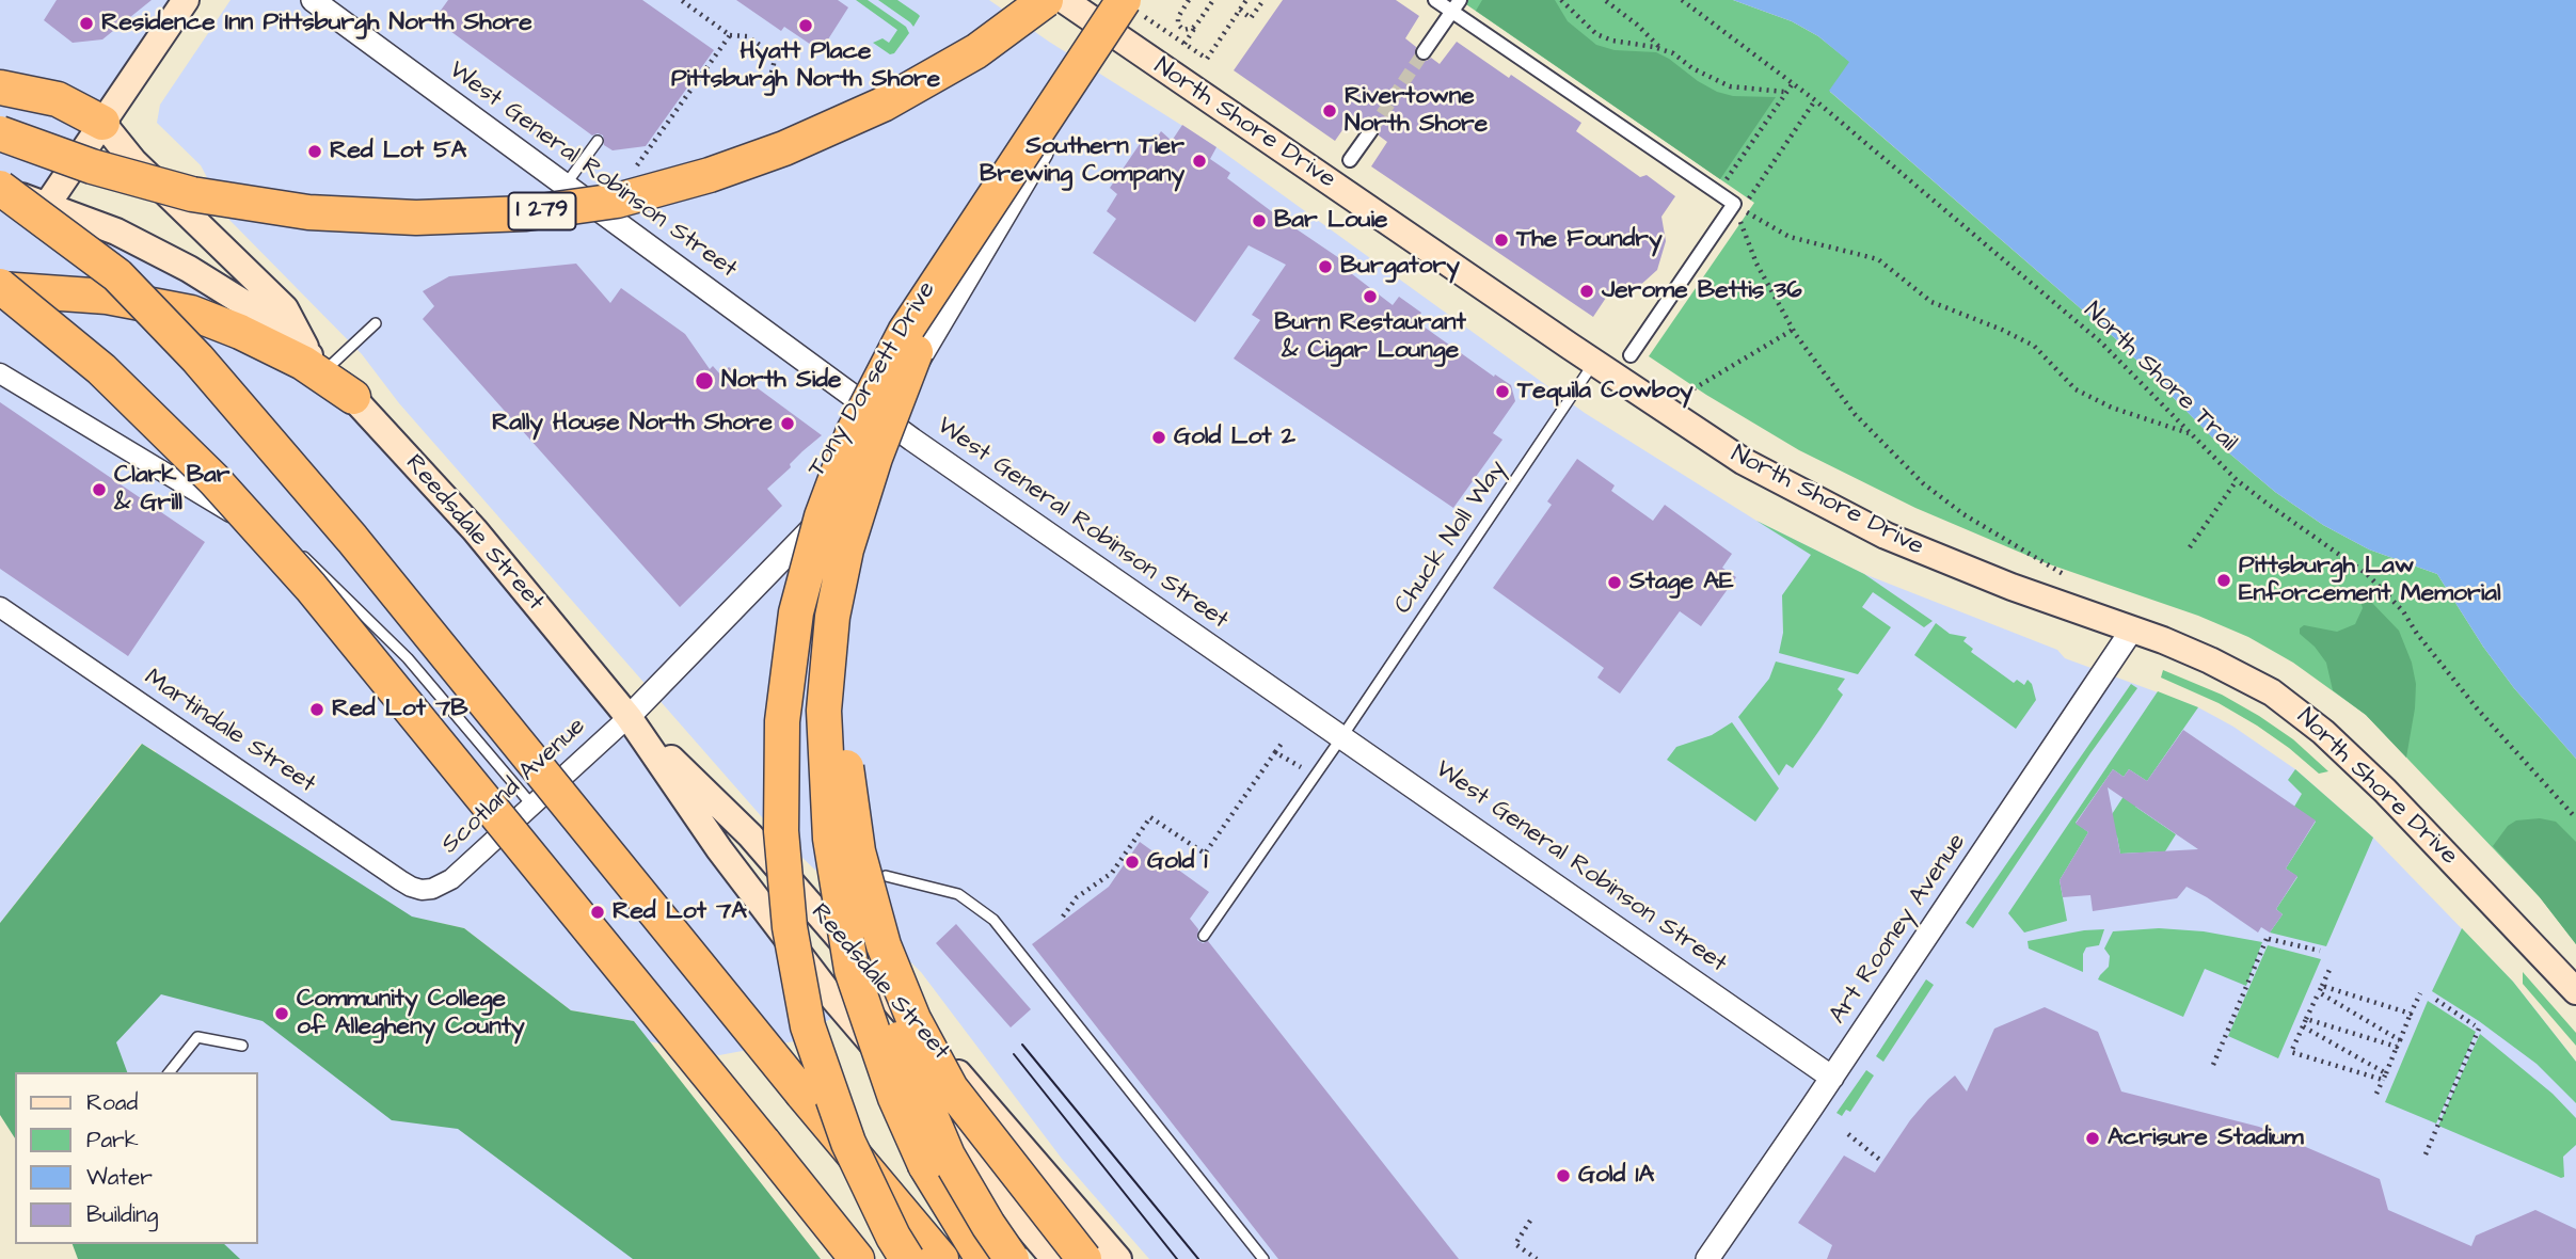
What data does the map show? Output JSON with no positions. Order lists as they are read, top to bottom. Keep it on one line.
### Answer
{"streets":{"highway":["I 279"],"main road":["North Shore Drive","Reedsdale Street"],"street":["West General Robinson Street","Tony Dorsett Drive","Martindale Street","Scotland Avenue","Art Rooney Avenue"],"lane":["Chuck Noll Way"],"path":["North Shore Trail"]},"crossings":[["North Shore Drive","Tony Dorsett Drive"],["North Shore Drive","Chuck Noll Way"],["North Shore Drive","Art Rooney Avenue"],["West General Robinson Street","Tony Dorsett Drive"],["West General Robinson Street","Chuck Noll Way"],["West General Robinson Street","Art Rooney Avenue"],["Tony Dorsett Drive","Reedsdale Street"],["Tony Dorsett Drive","Scotland Avenue"],["Reedsdale Street","Scotland Avenue"],["Martindale Street","Scotland Avenue"]],"places":["Residence Inn Pittsburgh North Shore","Hyatt Place Pittsburgh North Shore","Rivertowne North Shore","Red Lot 5A","Southern Tier Brewing Company","Bar Louie","The Foundry","Burgatory","Jerome Bettis 36","Burn Restaurant & Cigar Lounge","North Side","Tequila Cowboy","Rally House North Shore","Gold Lot 2","Clark Bar & Grill","Pittsburgh Law Enforcement Memorial","Stage AE","Red Lot 7B","Gold 1","Red Lot 7A","Community College of Allegheny County","Acrisure Stadium","Gold 1A"],"legend":["Road","Park","Water","Building"]}
